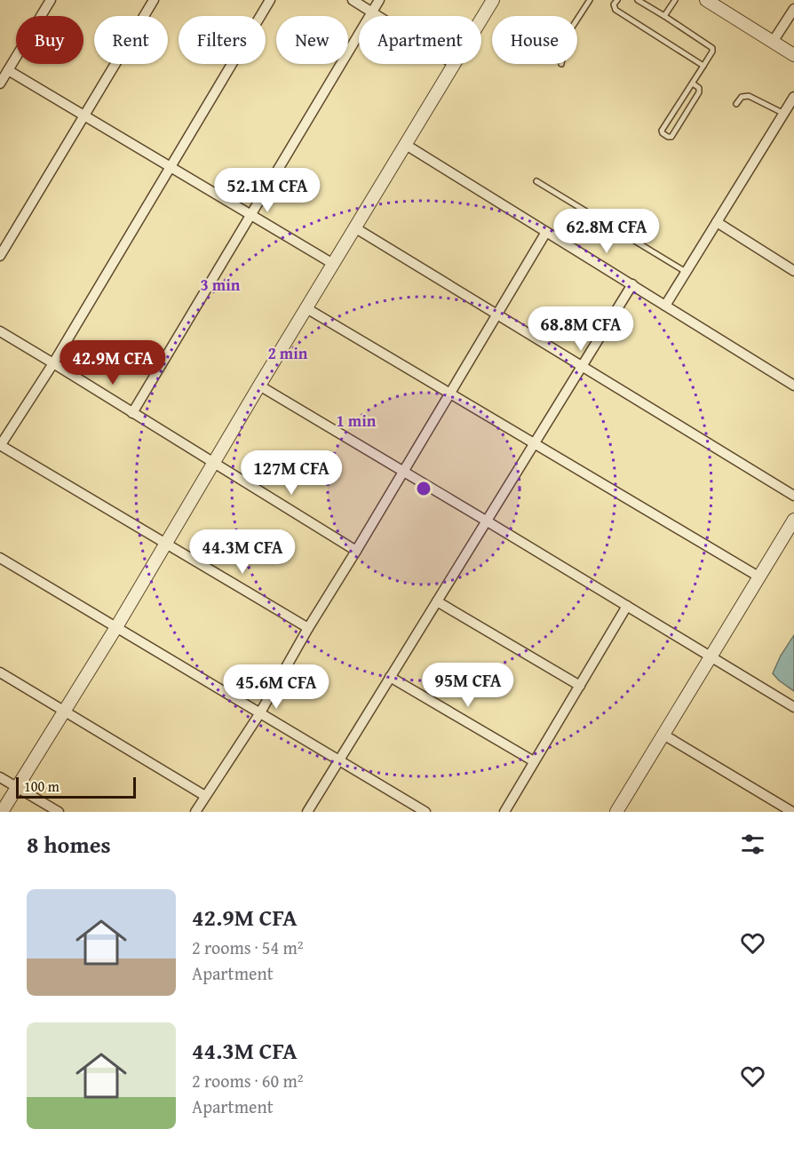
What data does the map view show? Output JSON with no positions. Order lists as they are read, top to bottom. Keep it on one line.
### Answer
{"scale_bar":"100 m","page":{"chip":["Buy","Rent","Filters","New","Apartment","House"],"price":["52.1M CFA","62.8M CFA","68.8M CFA","42.9M CFA","127M CFA","44.3M CFA","95M CFA","45.6M CFA"],"scale":"100 m","heading":"8 homes","list":[{"name":"42.9M CFA","note":"2 rooms · 54 m² · Apartment"},{"name":"44.3M CFA","note":"2 rooms · 60 m² · Apartment"}]},"rings":["3 min","2 min","1 min"]}
